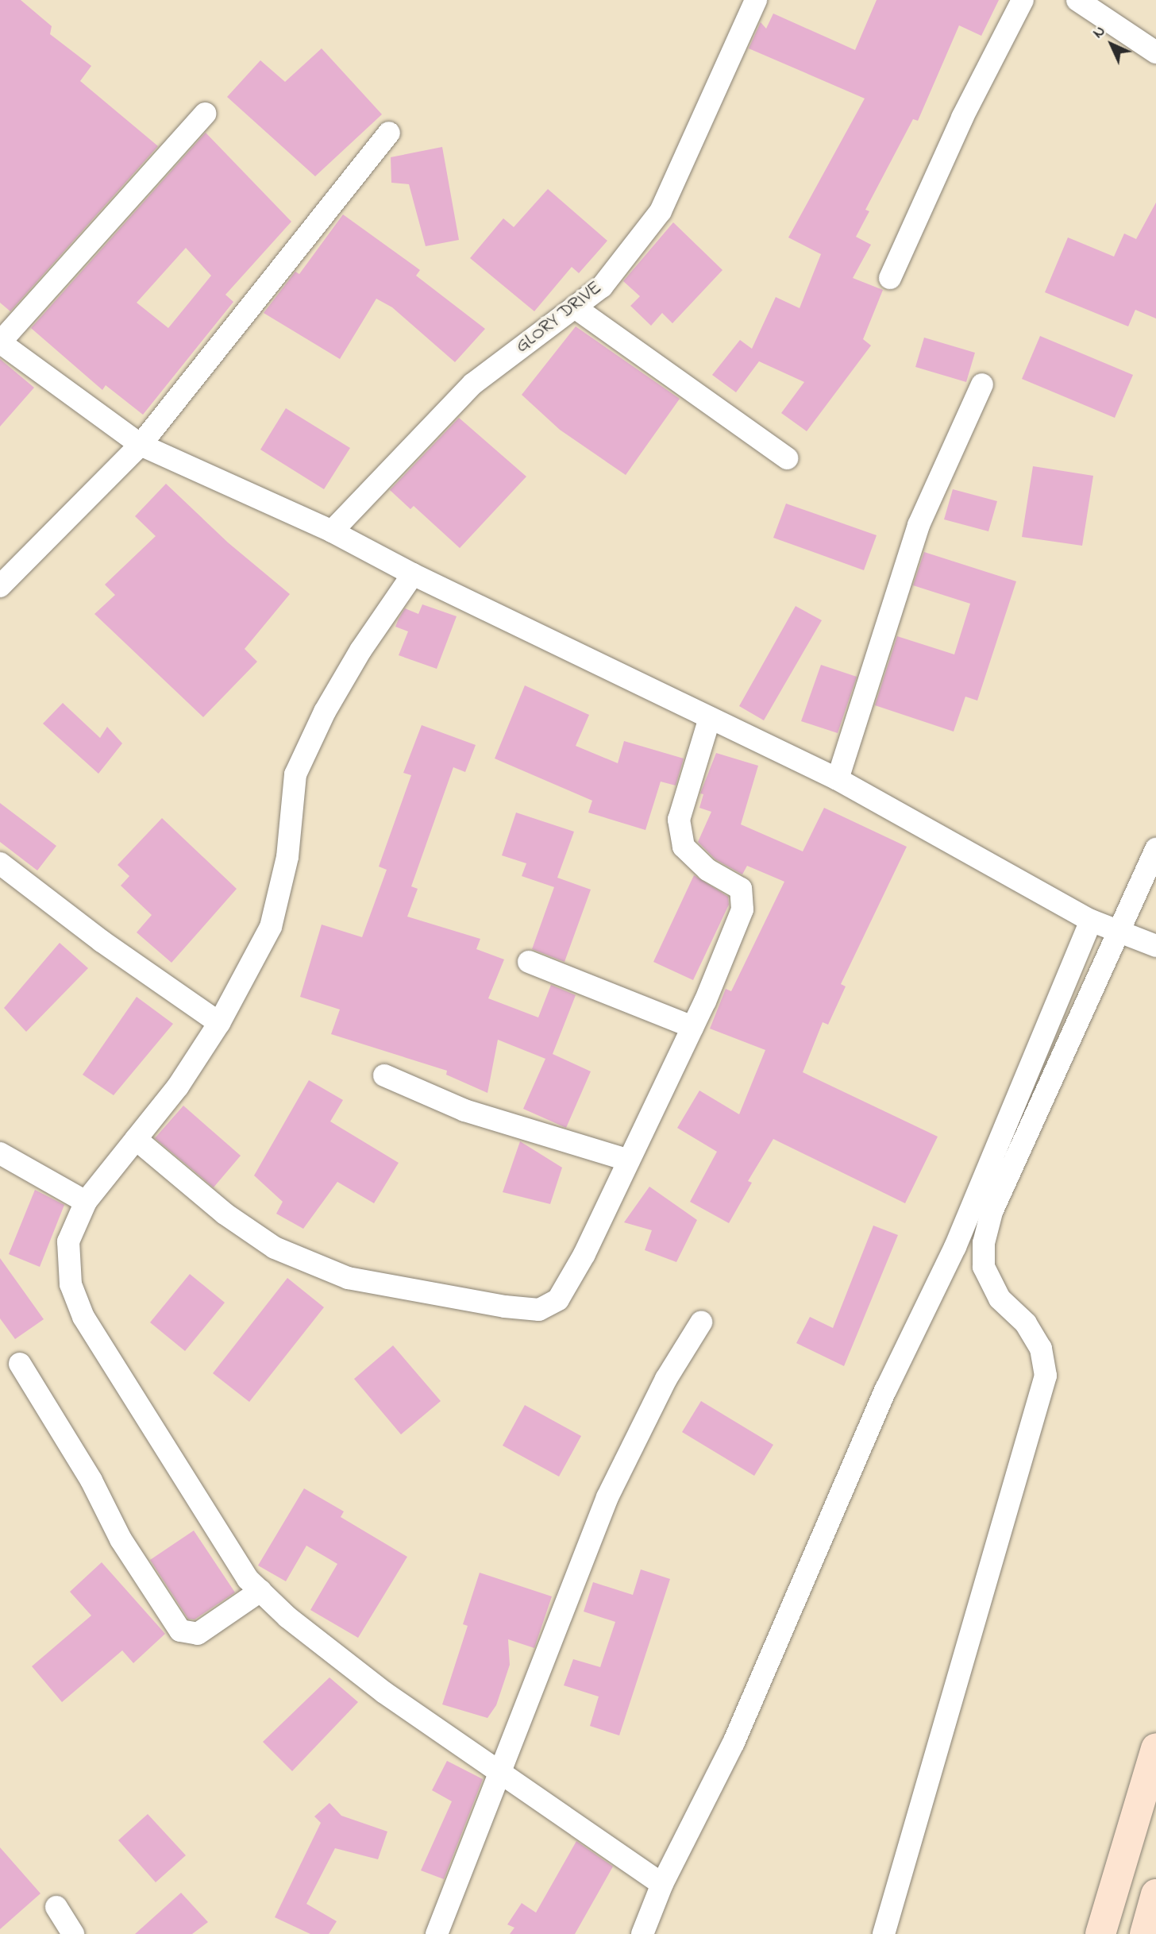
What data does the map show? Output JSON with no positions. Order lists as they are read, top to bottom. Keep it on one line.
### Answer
{"streets":{"street":["GLORY DRIVE"]},"north":"top left"}
